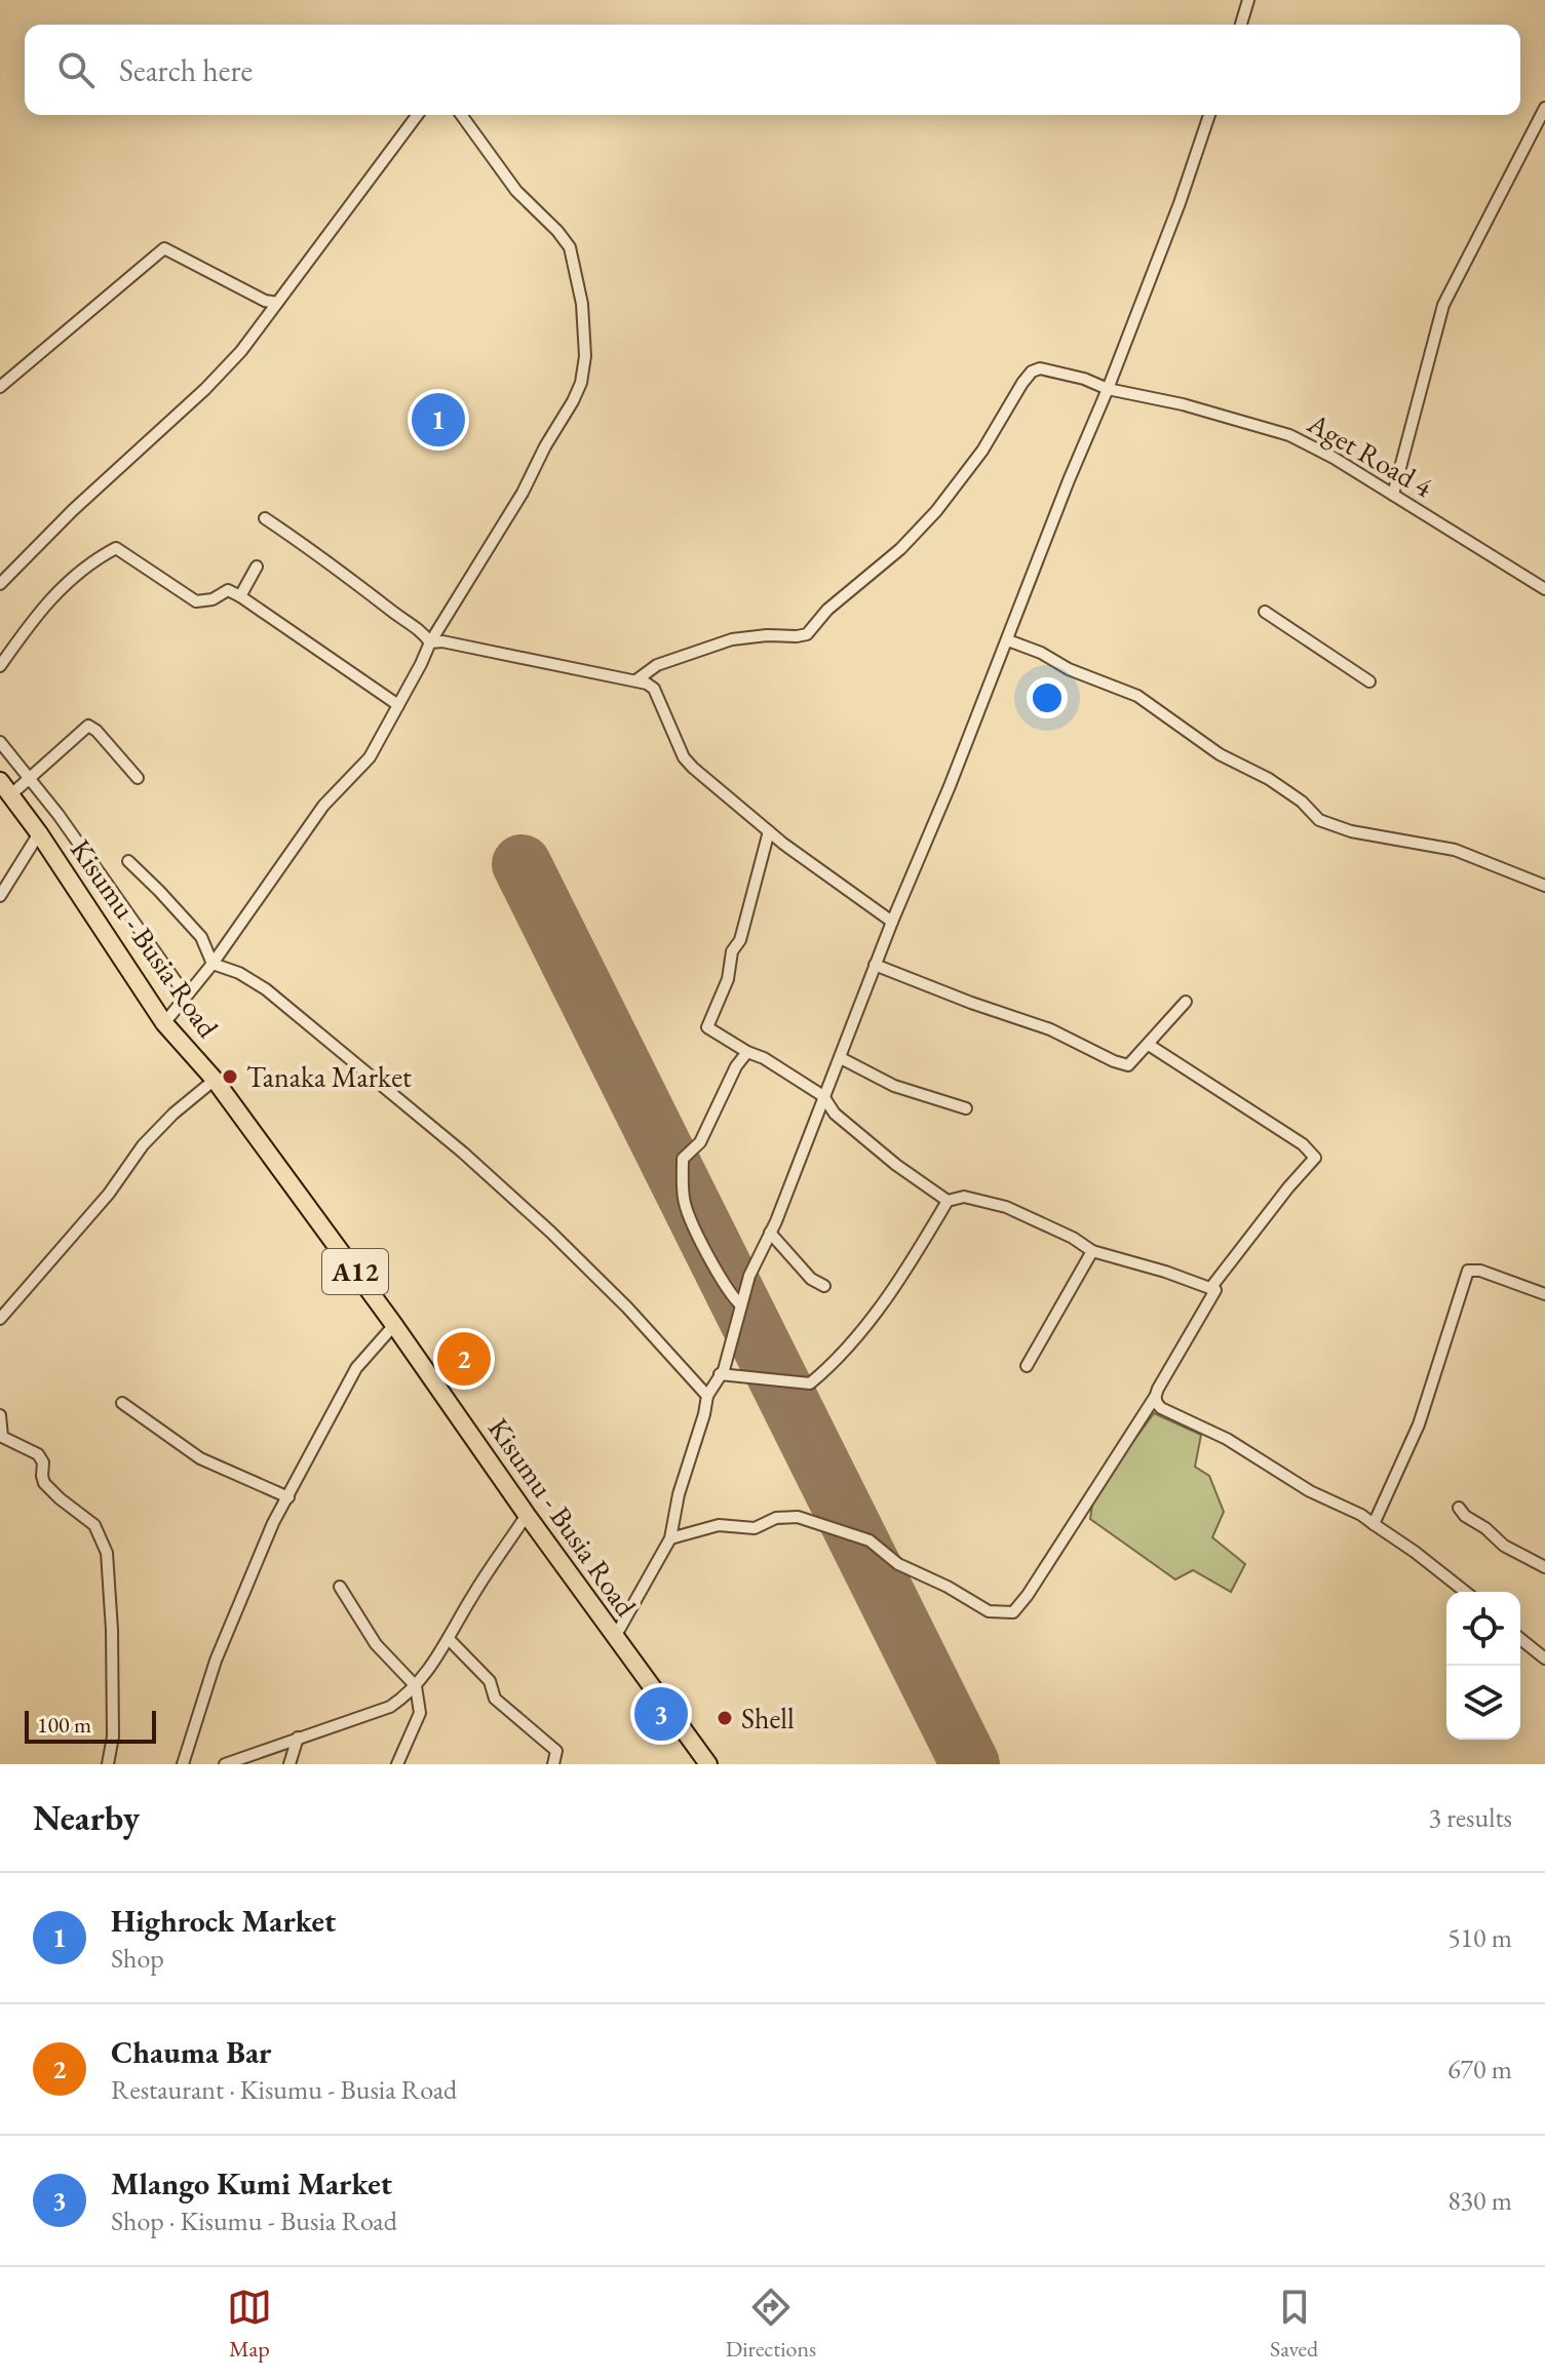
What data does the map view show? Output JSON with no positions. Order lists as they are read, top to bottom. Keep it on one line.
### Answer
{"streets":{"highway":["Kisumu - Busia Road","A12"],"street":["Aget Road 4"]},"places":["Tanaka Market","Shell"],"scale_bar":"100 m","page":{"search":"Search here","pins":["1","2","3"],"scale":"100 m","heading":["Nearby","3 results"],"list":[{"mark":"1","name":"Highrock Market","note":"Shop","value":"510 m"},{"mark":"2","name":"Chauma Bar","note":"Restaurant · Kisumu - Busia Road","value":"670 m"},{"mark":"3","name":"Mlango Kumi Market","note":"Shop · Kisumu - Busia Road","value":"830 m"}],"nav":["Map","Directions","Saved"]}}
